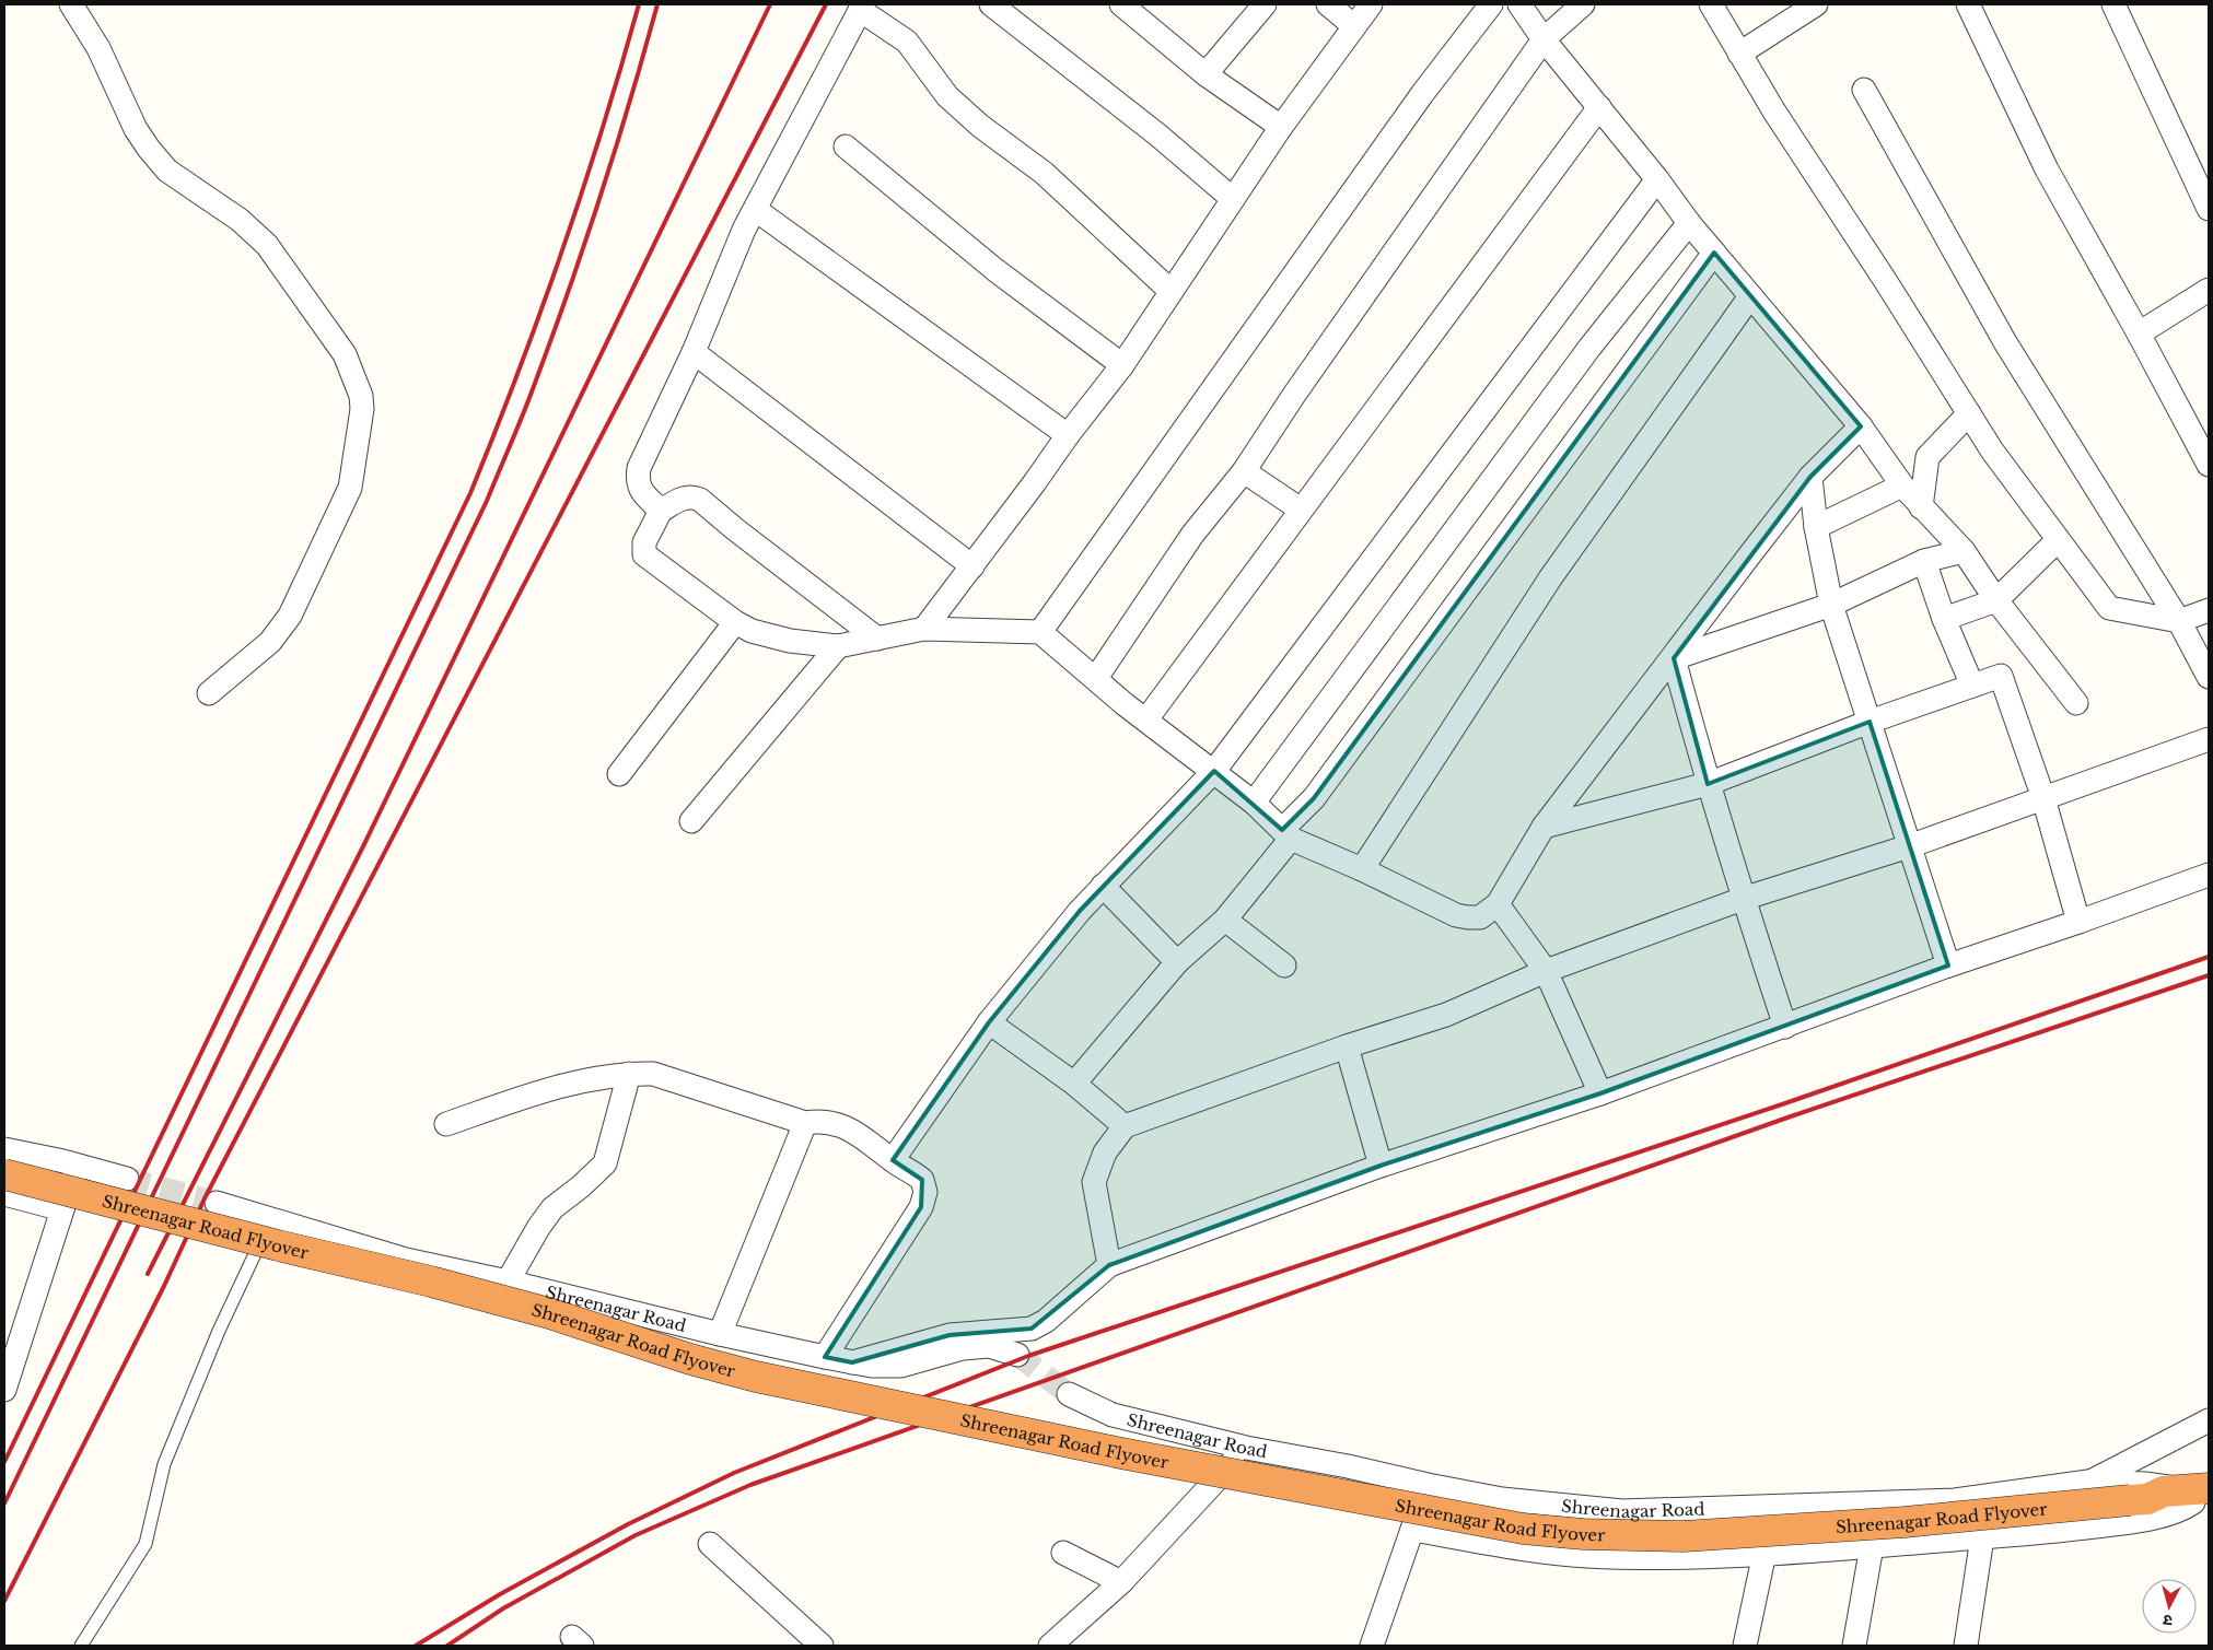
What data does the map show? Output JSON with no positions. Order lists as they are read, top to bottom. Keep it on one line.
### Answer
{"streets":{"highway":["Shreenagar Road Flyover"],"street":["Shreenagar Road"]},"crossings":[["Shreenagar Road Flyover","Shreenagar Road"]],"north":"bottom"}
